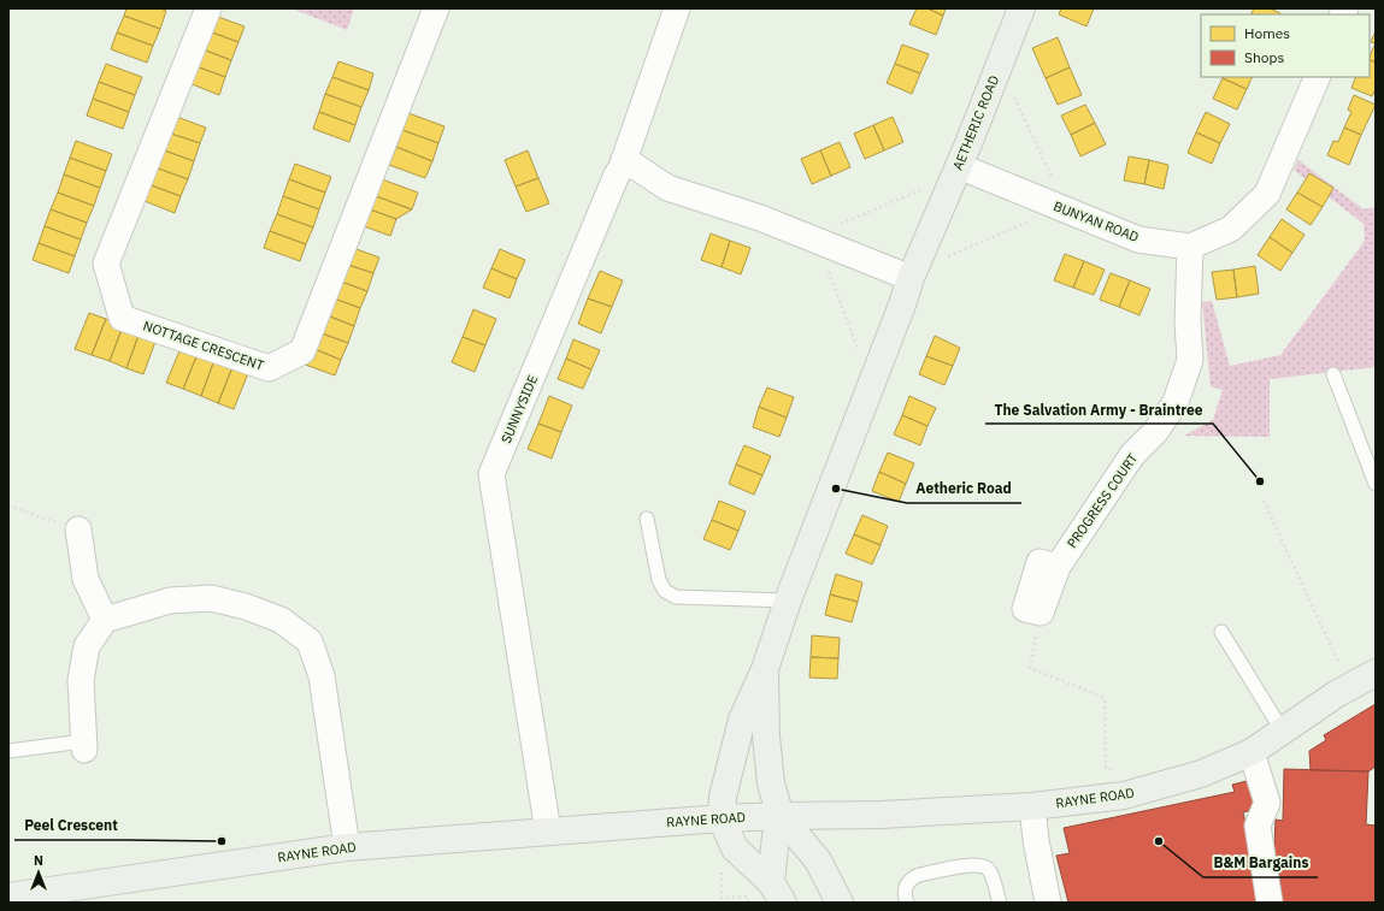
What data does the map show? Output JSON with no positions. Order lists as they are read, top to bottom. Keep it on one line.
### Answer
{"streets":{"main road":["AETHERIC ROAD","RAYNE ROAD"],"street":["BUNYAN ROAD","NOTTAGE CRESCENT","SUNNYSIDE","PROGRESS COURT"]},"crossings":[["AETHERIC ROAD","BUNYAN ROAD"],["AETHERIC ROAD","RAYNE ROAD"],["BUNYAN ROAD","PROGRESS COURT"],["SUNNYSIDE","RAYNE ROAD"]],"places":["The Salvation Army - Braintree","Aetheric Road","Peel Crescent","B&M Bargains"],"legend":["Homes","Shops"],"north":"top"}
